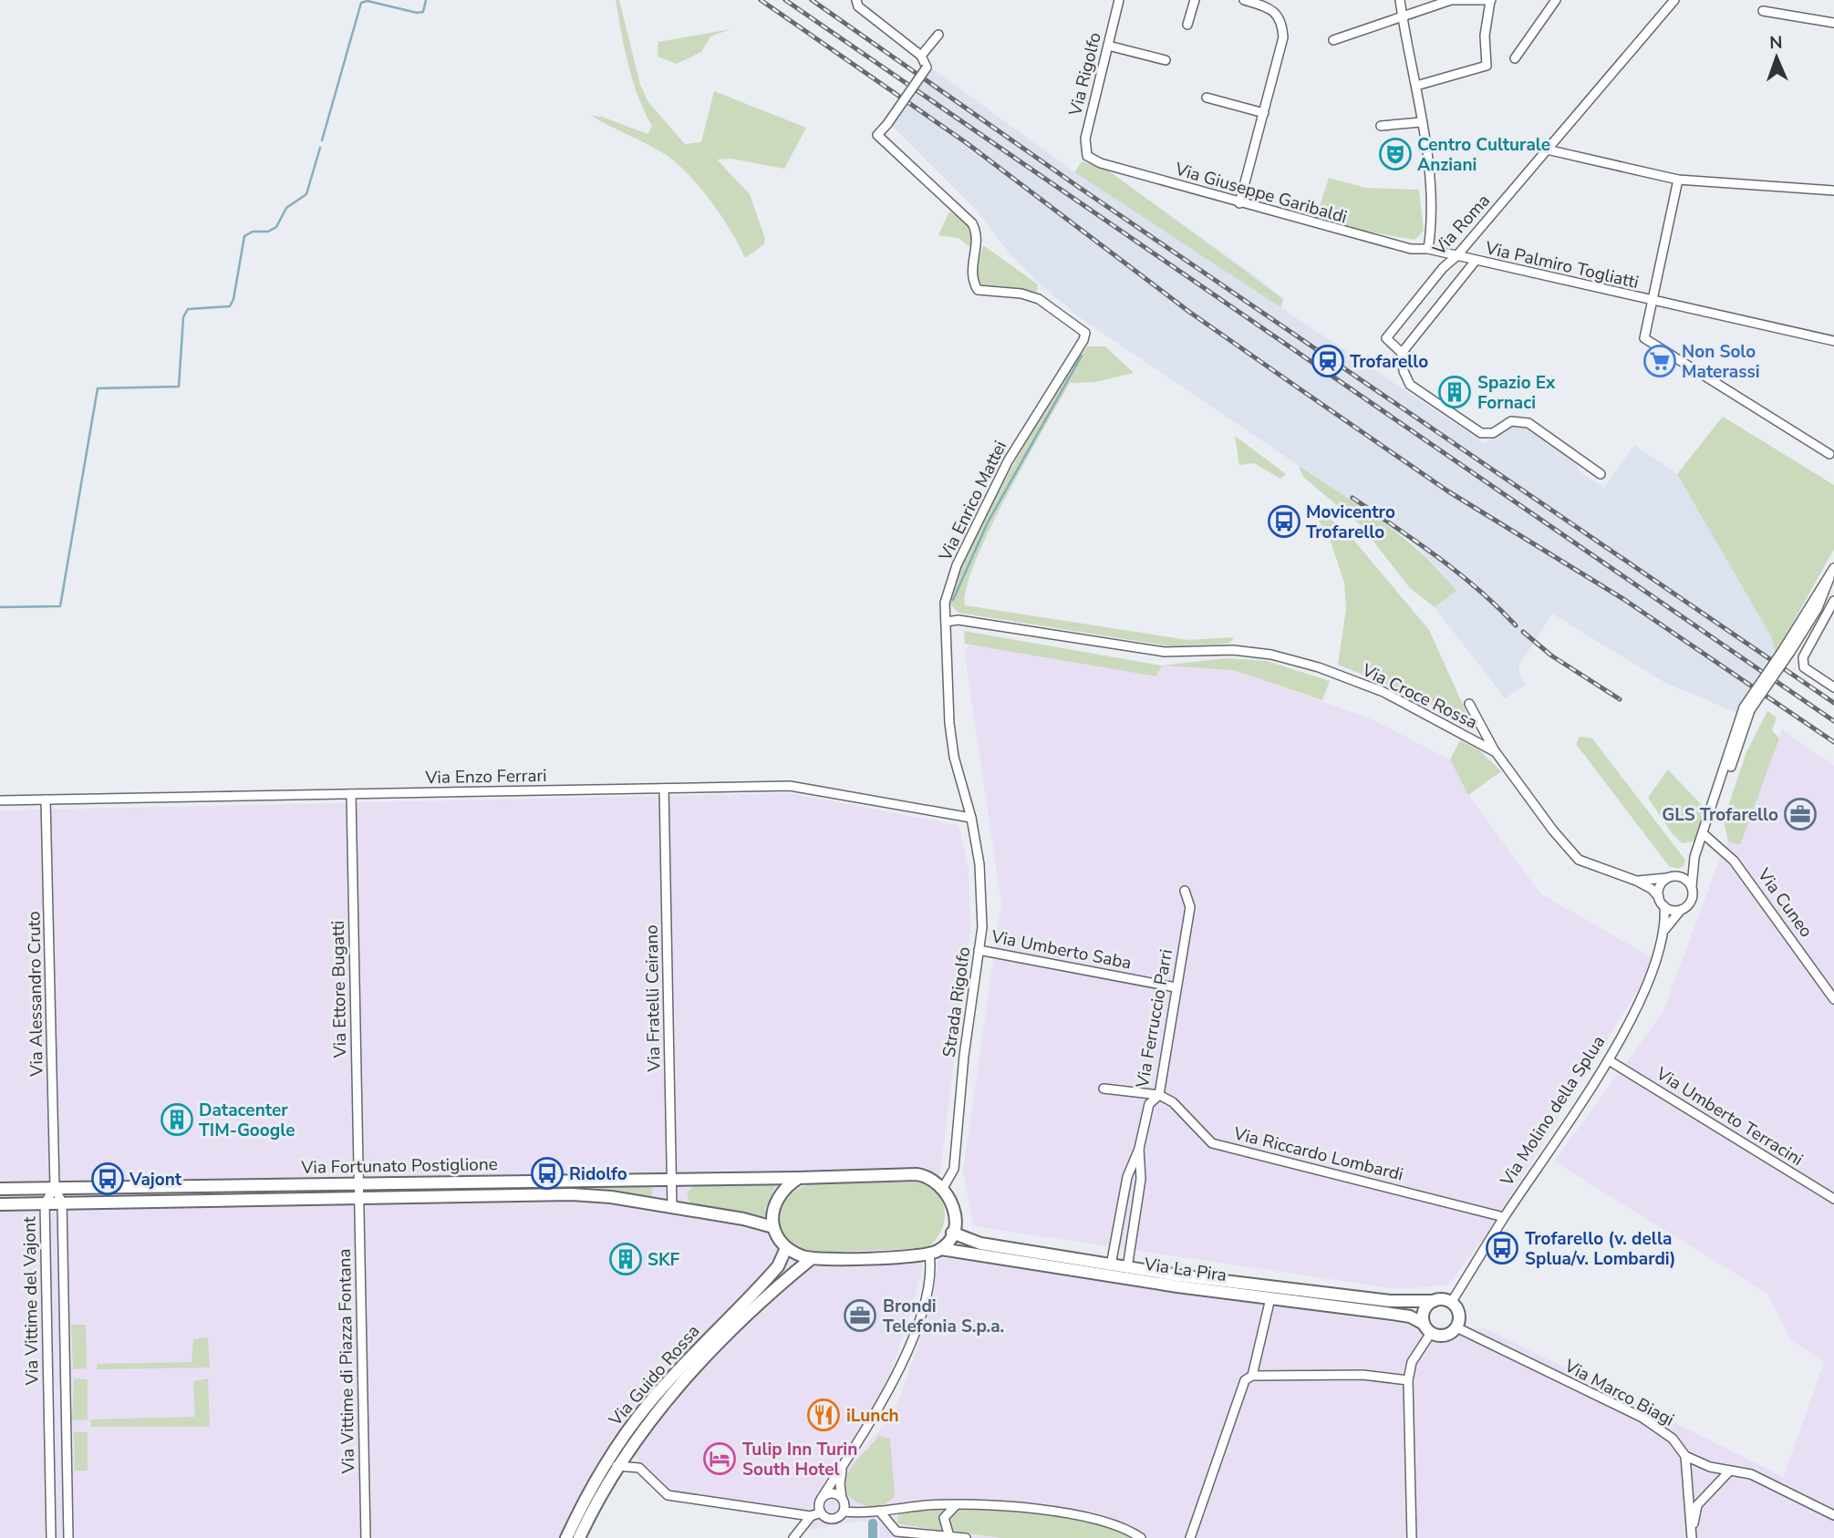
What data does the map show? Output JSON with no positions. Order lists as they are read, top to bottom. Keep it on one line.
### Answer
{"streets":{"street":["Via Rigolfo","Via Giuseppe Garibaldi","Via Roma","Via Palmiro Togliatti","Via Enrico Mattei","Via Croce Rossa","Via Enzo Ferrari","Via Cuneo","Via Umberto Saba","Via Ettore Bugatti","Via Alessandro Cruto","Via Fratelli Ceirano","Strada Rigolfo","Via Ferruccio Parri","Via Molino della Splua","Via Umberto Terracini","Via Riccardo Lombardi","Via Fortunato Postiglione","Via La Pira","Via Vittime del Vajont","Via Vittime di Piazza Fontana","Via Guido Rossa","Via Marco Biagi"]},"crossings":[["Via Rigolfo","Via Giuseppe Garibaldi"],["Via Giuseppe Garibaldi","Via Palmiro Togliatti"],["Via Roma","Via Palmiro Togliatti"],["Via Enrico Mattei","Via Croce Rossa"],["Via Enrico Mattei","Via Enzo Ferrari"],["Via Enrico Mattei","Strada Rigolfo"],["Via Croce Rossa","Via Molino della Splua"],["Via Enzo Ferrari","Via Ettore Bugatti"],["Via Enzo Ferrari","Via Alessandro Cruto"],["Via Enzo Ferrari","Via Fratelli Ceirano"],["Via Enzo Ferrari","Strada Rigolfo"],["Via Umberto Saba","Strada Rigolfo"],["Via Umberto Saba","Via Ferruccio Parri"],["Via Ettore Bugatti","Via Fortunato Postiglione"],["Via Ettore Bugatti","Via Vittime di Piazza Fontana"],["Via Alessandro Cruto","Via Fortunato Postiglione"],["Via Alessandro Cruto","Via Vittime del Vajont"],["Via Fratelli Ceirano","Via Fortunato Postiglione"],["Strada Rigolfo","Via Fortunato Postiglione"],["Via Ferruccio Parri","Via Riccardo Lombardi"],["Via Molino della Splua","Via Umberto Terracini"],["Via Molino della Splua","Via Riccardo Lombardi"],["Via Molino della Splua","Via La Pira"],["Via Molino della Splua","Via Marco Biagi"],["Via Fortunato Postiglione","Via Vittime del Vajont"],["Via Fortunato Postiglione","Via Vittime di Piazza Fontana"],["Via La Pira","Via Marco Biagi"]],"places":{"theatre":["Centro Culturale Anziani"],"station":["Trofarello"],"supermarket":["Non Solo Materassi"],"building":["Spazio Ex Fornaci","Datacenter TIM-Google","SKF"],"bus stop":["Movicentro Trofarello","Ridolfo","Vajont","Trofarello (v. della Splua/v. Lombardi)"],"office":["GLS Trofarello","Brondi Telefonia S.p.a."],"restaurant":["iLunch"],"hotel":["Tulip Inn Turin South Hotel"]},"north":"top"}
